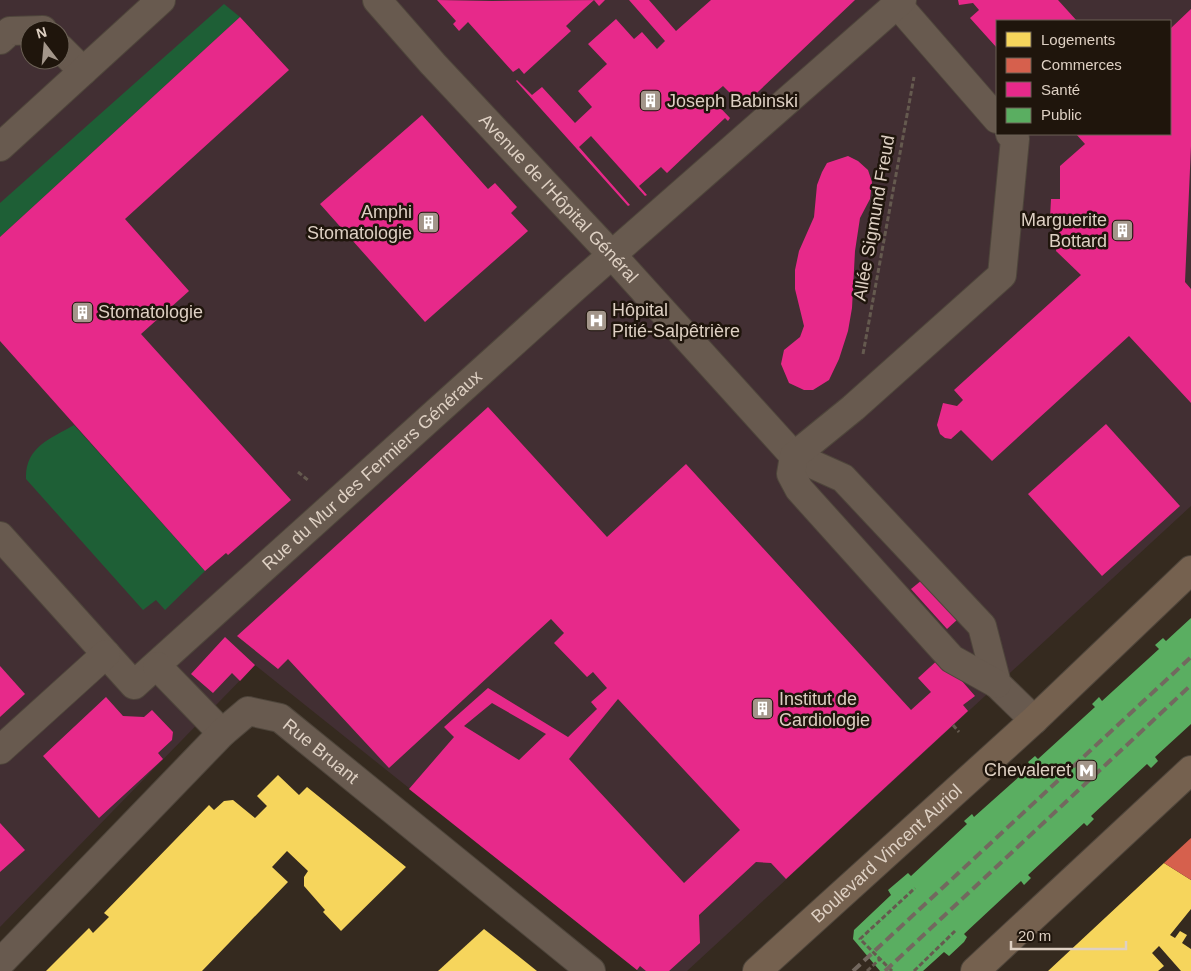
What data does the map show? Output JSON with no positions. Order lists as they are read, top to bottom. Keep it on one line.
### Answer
{"streets":{"main road":["Boulevard Vincent Auriol"],"street":["Avenue de l'Hôpital Général","Rue du Mur des Fermiers Généraux","Rue Bruant"],"path":["Allée Sigmund Freud"]},"crossings":[["Avenue de l'Hôpital Général","Rue du Mur des Fermiers Généraux"]],"places":{"building":["Joseph Babinski","Amphi Stomatologie","Marguerite Bottard","Stomatologie","Institut de Cardiologie"],"hospital":["Hôpital Pitié-Salpêtrière"],"metro station":["Chevaleret"]},"legend":["Logements","Commerces","Santé","Public"],"scale_bar":"20 m","north":"top"}
